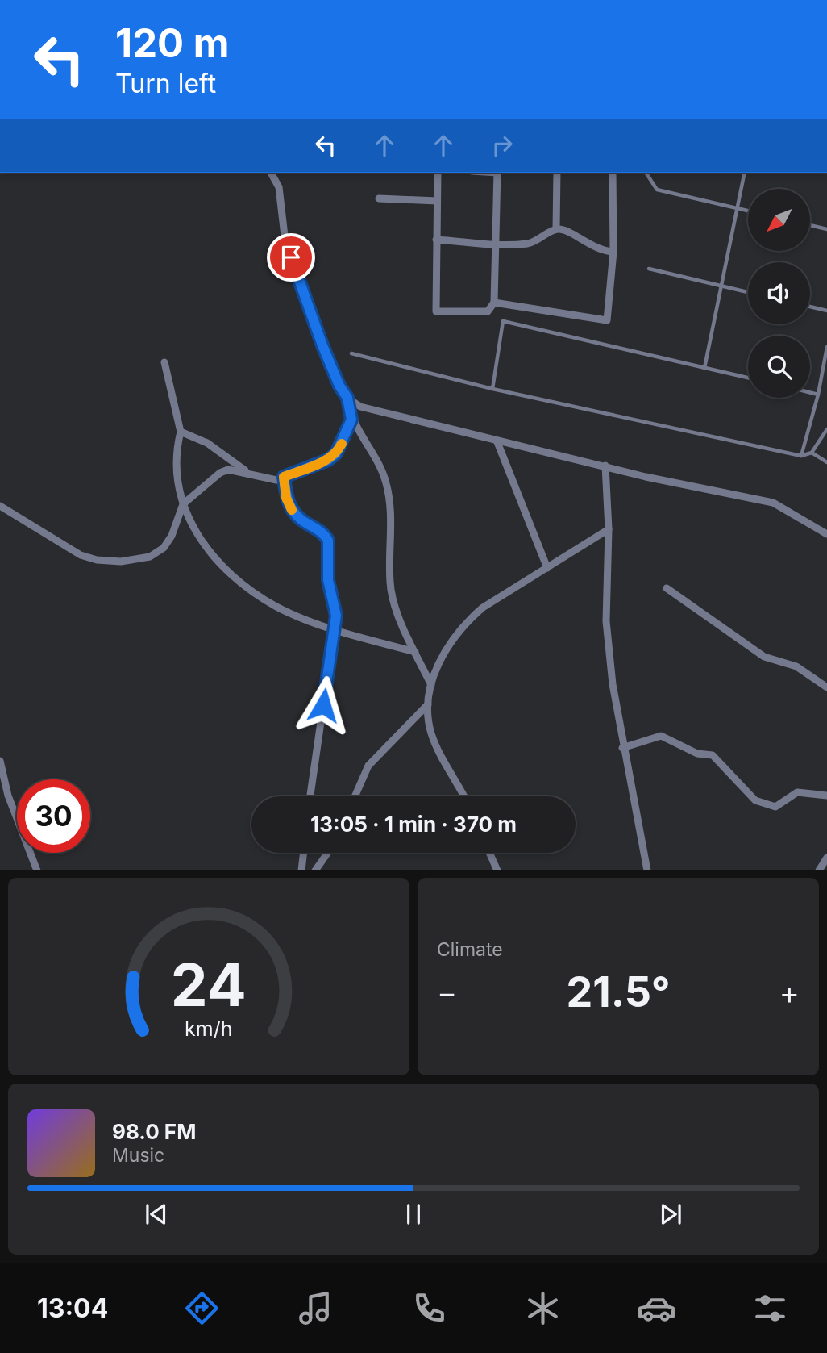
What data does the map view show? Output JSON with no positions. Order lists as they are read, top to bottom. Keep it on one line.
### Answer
{"north":"bottom left","page":{"turn":["120 m","Turn left"],"limit":"30","trip":"13:05 · 1 min · 370 m","tile":"Climate","heat":["−","21.5°","+"],"song":["98.0 FM","Music"],"tabs":"13:04","gauge":["24","km/h"]}}
